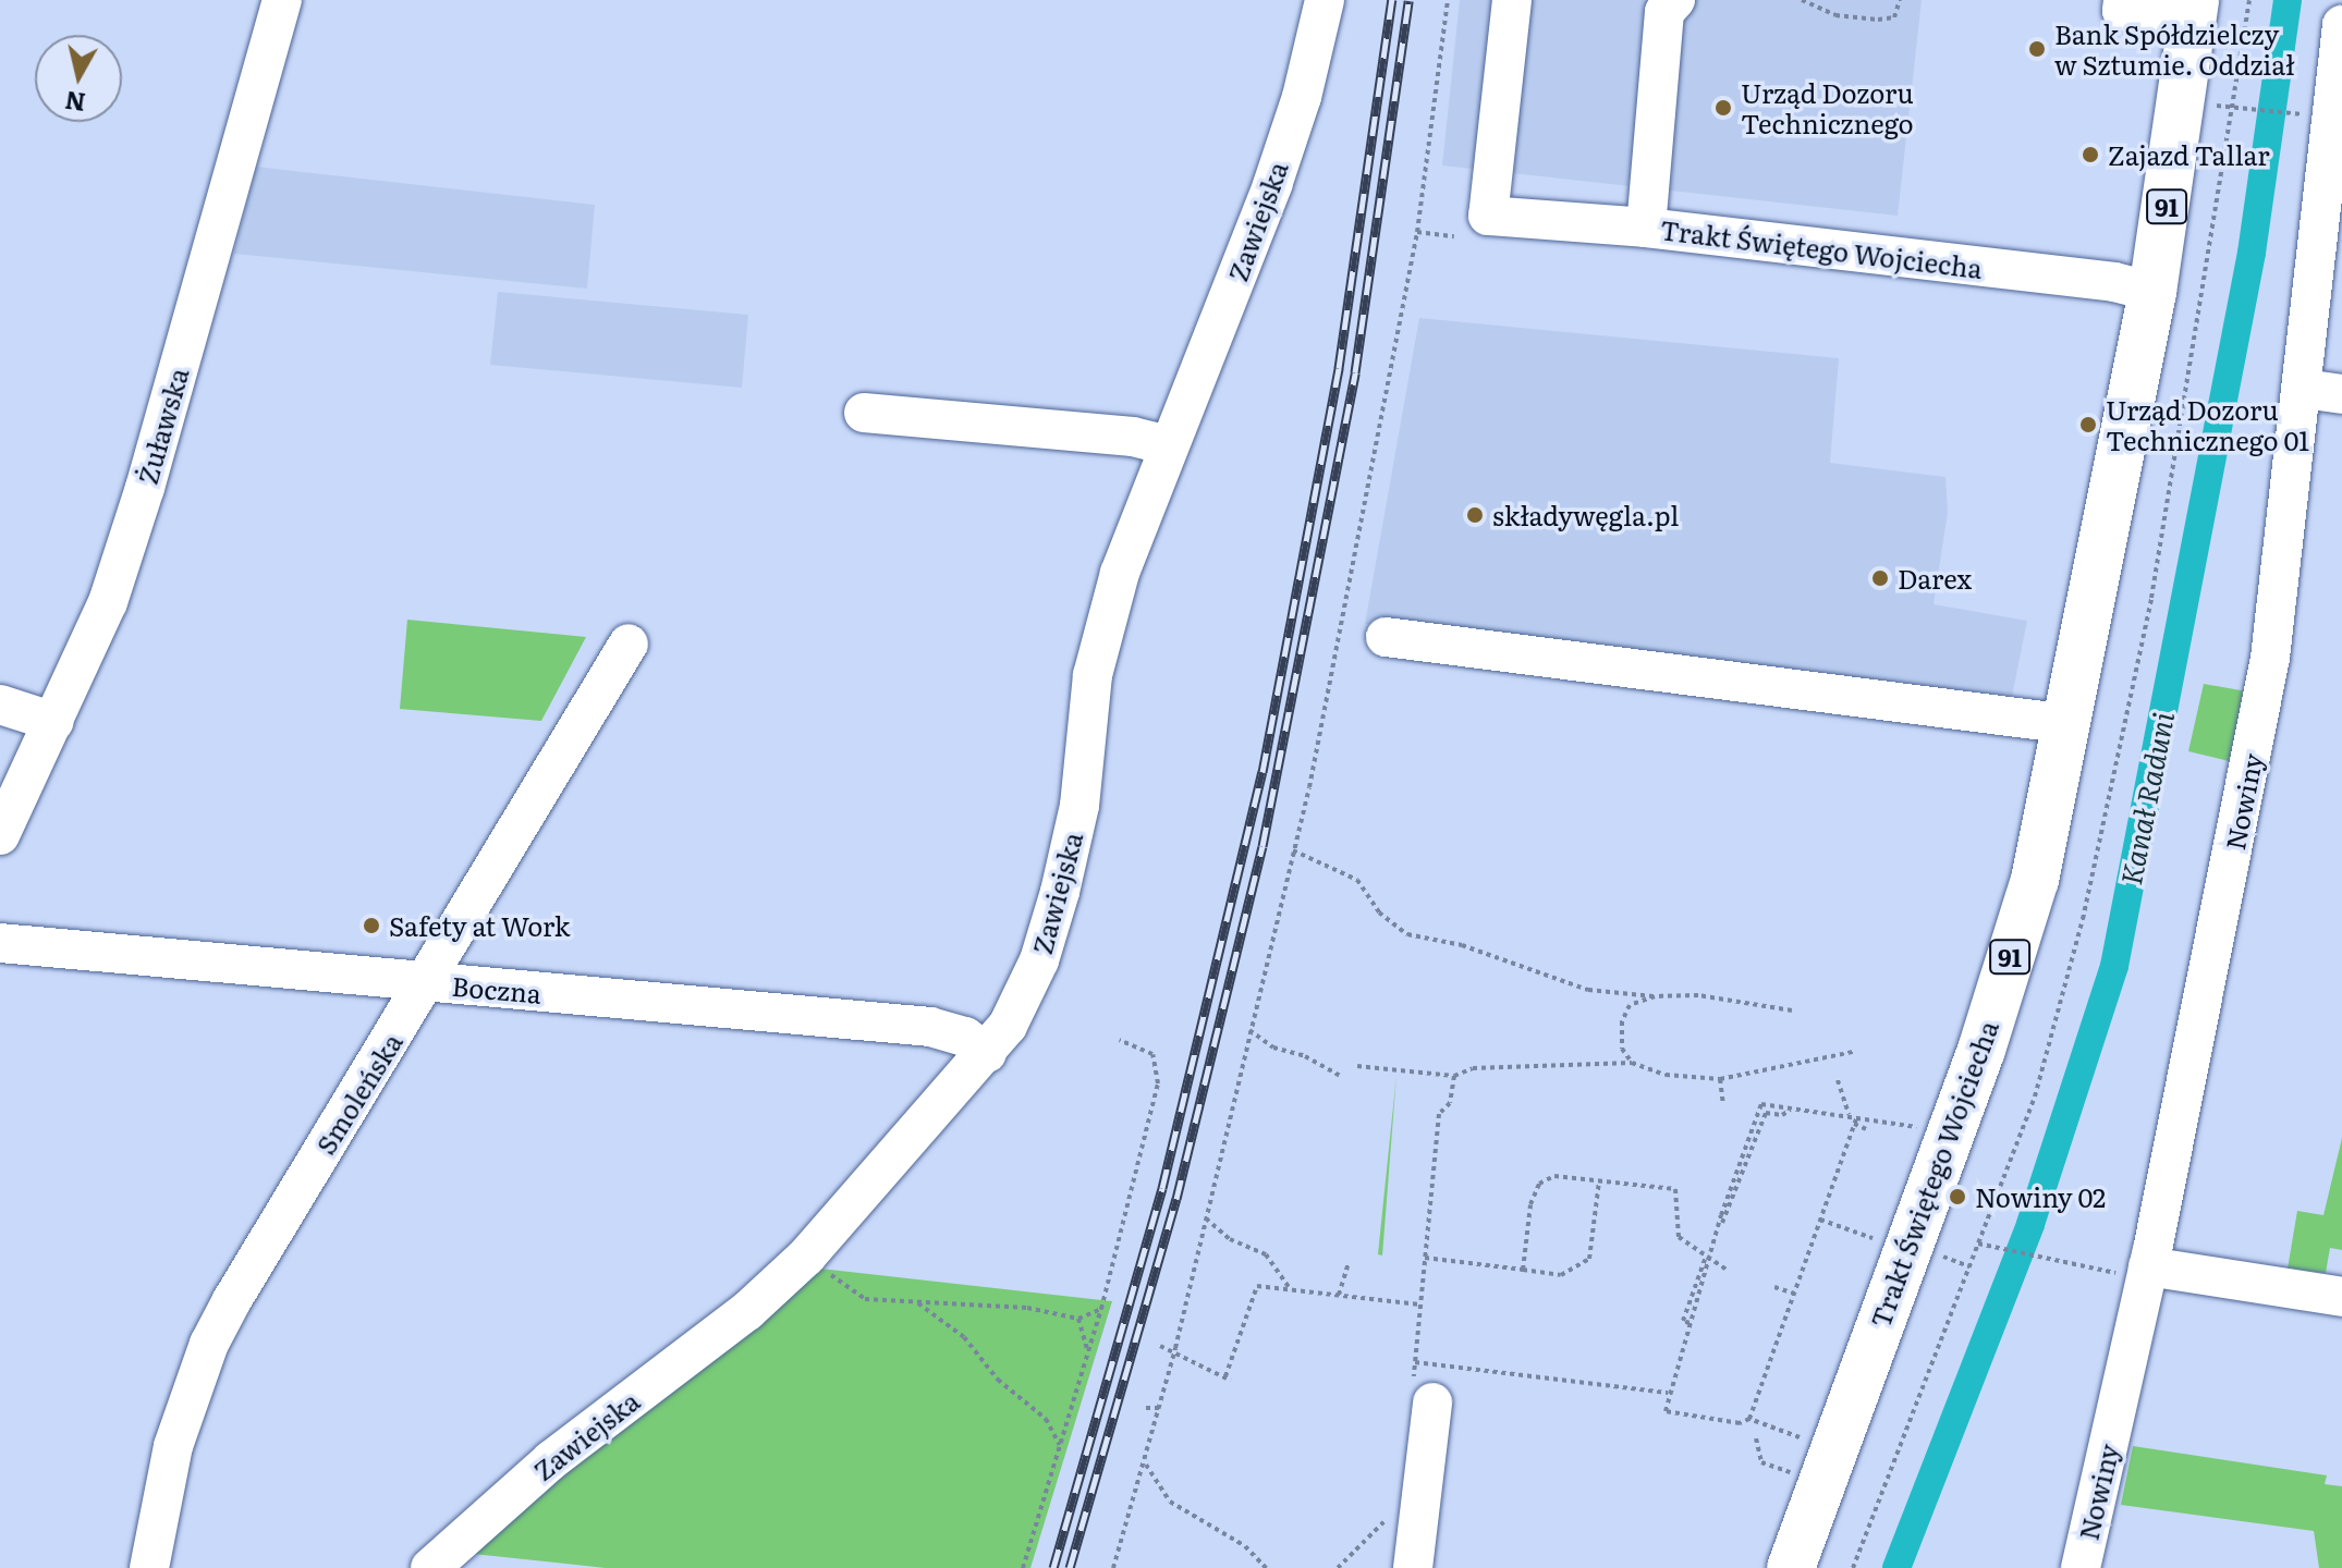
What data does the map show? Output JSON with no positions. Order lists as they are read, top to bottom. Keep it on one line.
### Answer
{"streets":{"main road":["91","Trakt Świętego Wojciecha"],"street":["Zawiejska","Żuławska","Nowiny","Boczna","Smoleńska"]},"crossings":[["Zawiejska","Boczna"],["Boczna","Smoleńska"]],"water":["Kanał Raduni"],"places":["Bank Spółdzielczy w Sztumie. Oddział","Urząd Dozoru Technicznego","Zajazd Tallar","Urząd Dozoru Technicznego 01","składywęgla.pl","Darex","Safety at Work","Nowiny 02"],"north":"bottom"}
